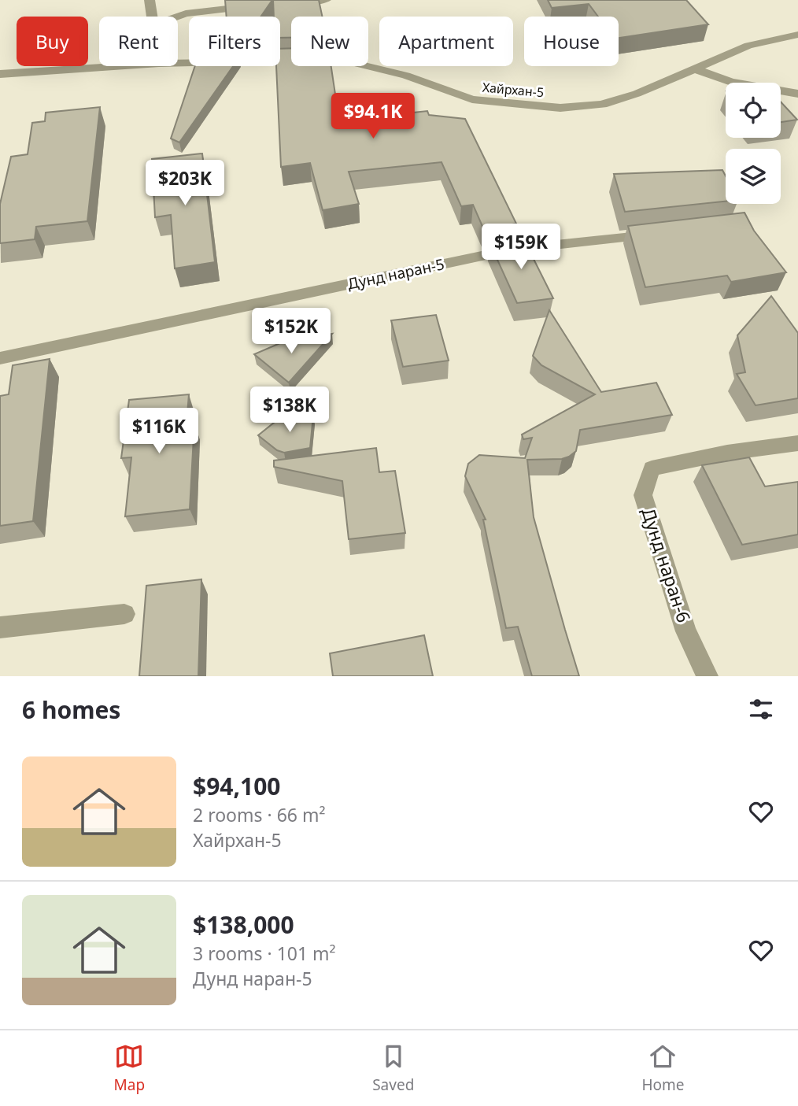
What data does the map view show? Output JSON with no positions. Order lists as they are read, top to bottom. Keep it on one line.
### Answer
{"streets":{"street":["Хайрхан-5","Дунд наран-5","Дунд наран-6"]},"page":{"chip":["Buy","Rent","Filters","New","Apartment","House"],"price":["$94.1K","$203K","$159K","$152K","$138K","$116K"],"heading":"6 homes","list":[{"name":"$94,100","note":"2 rooms · 66 m² · Хайрхан-5"},{"name":"$138,000","note":"3 rooms · 101 m² · Дунд наран-5"}],"tabs":["Map","Saved","Home"]}}
